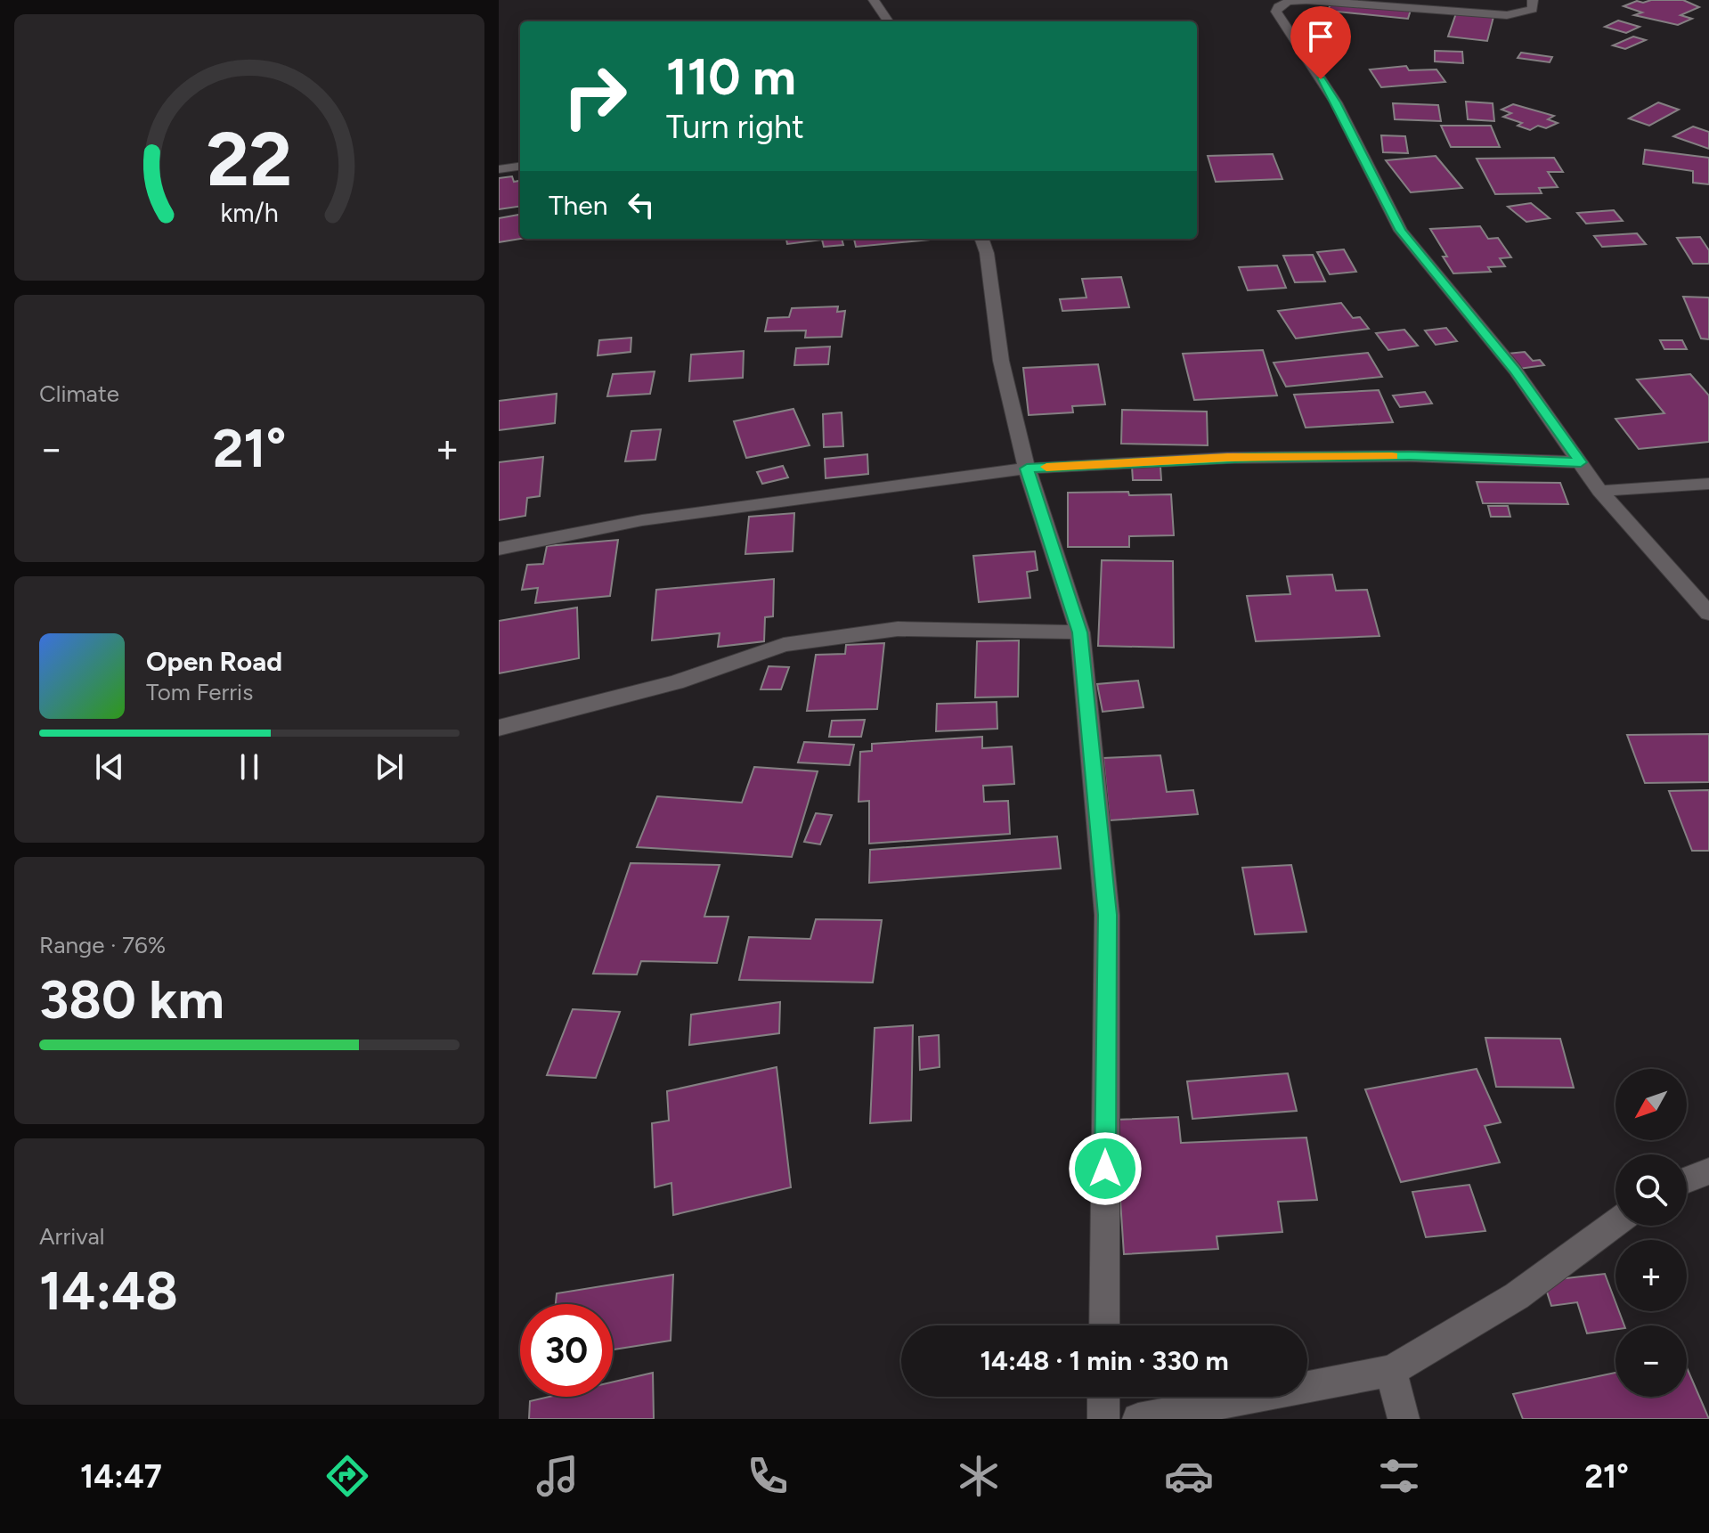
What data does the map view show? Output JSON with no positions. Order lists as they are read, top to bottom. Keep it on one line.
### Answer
{"north":"bottom left","page":{"turn":["110 m","Turn right"],"then":"Then","tile":["Climate",["Range · 76%","380 km"],["Arrival","14:48"]],"heat":["−","21°","+"],"song":["Open Road","Tom Ferris"],"map_buttons":["+","−"],"limit":"30","trip":"14:48 · 1 min · 330 m","tabs":["14:47","21°"],"gauge":["22","km/h"]}}
